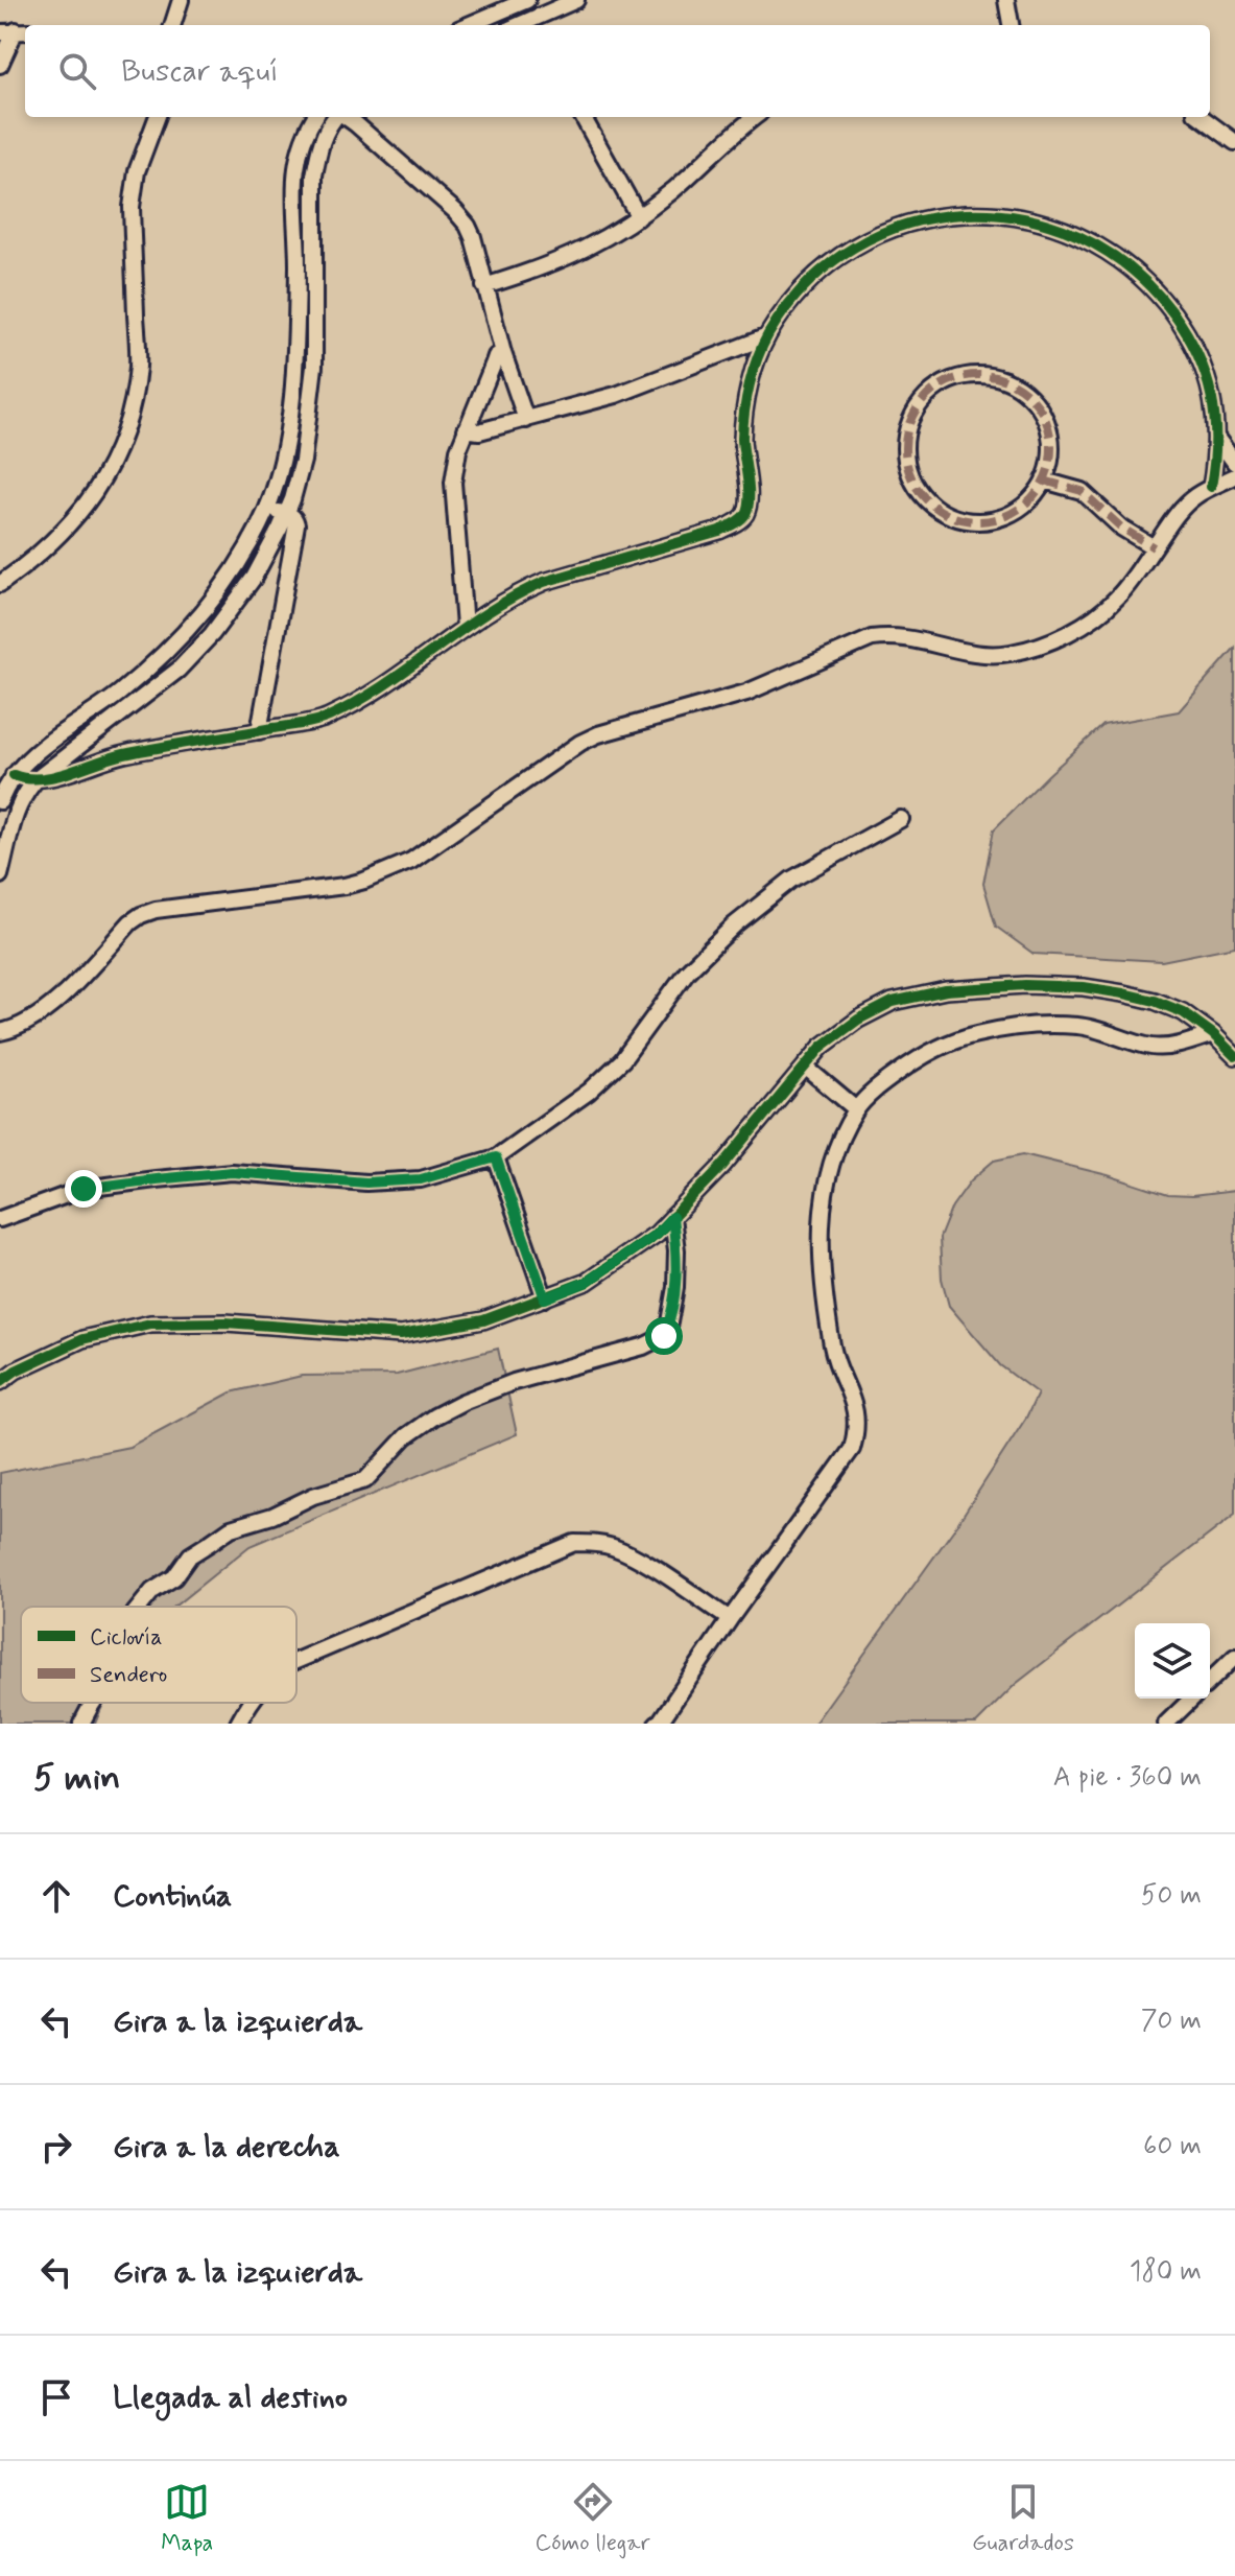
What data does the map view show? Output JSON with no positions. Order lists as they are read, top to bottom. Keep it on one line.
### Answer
{"legend":["Ciclovía","Sendero"],"page":{"search":"Buscar aquí","heading":["5 min","A pie · 360 m"],"list":[["Continúa","50 m"],["Gira a la izquierda","70 m"],["Gira a la derecha","60 m"],["Gira a la izquierda","180 m"],"Llegada al destino"],"nav":["Mapa","Cómo llegar","Guardados"]}}
